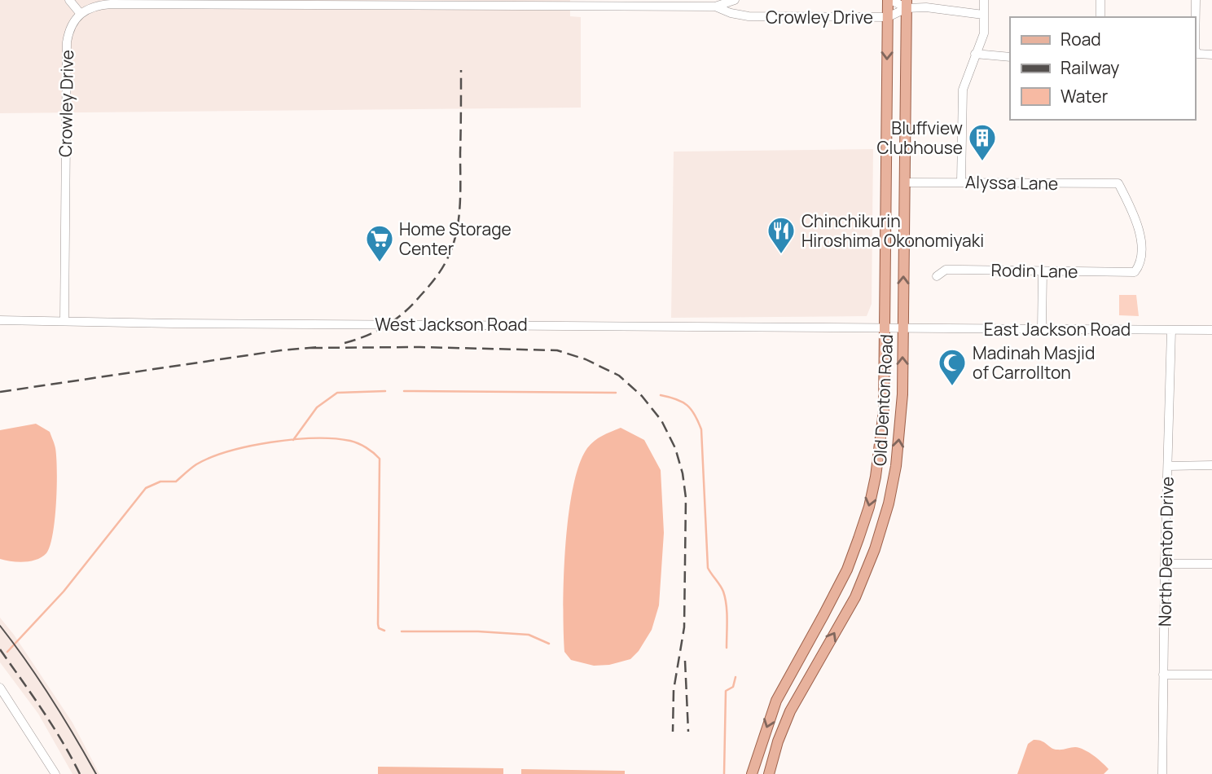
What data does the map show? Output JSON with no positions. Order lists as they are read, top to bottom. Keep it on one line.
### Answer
{"streets":{"main road":["Old Denton Road"],"street":["Crowley Drive","Alyssa Lane","Rodin Lane","West Jackson Road","East Jackson Road","North Denton Drive"]},"crossings":[["Crowley Drive","West Jackson Road"],["Crowley Drive","Old Denton Road"],["Alyssa Lane","Rodin Lane"],["Alyssa Lane","Old Denton Road"],["West Jackson Road","East Jackson Road"],["West Jackson Road","Old Denton Road"],["East Jackson Road","Old Denton Road"],["East Jackson Road","North Denton Drive"]],"places":{"building":["Bluffview Clubhouse"],"restaurant":["Chinchikurin Hiroshima Okonomiyaki"],"supermarket":["Home Storage Center"],"mosque":["Madinah Masjid of Carrollton"]},"legend":["Road","Railway","Water"]}
